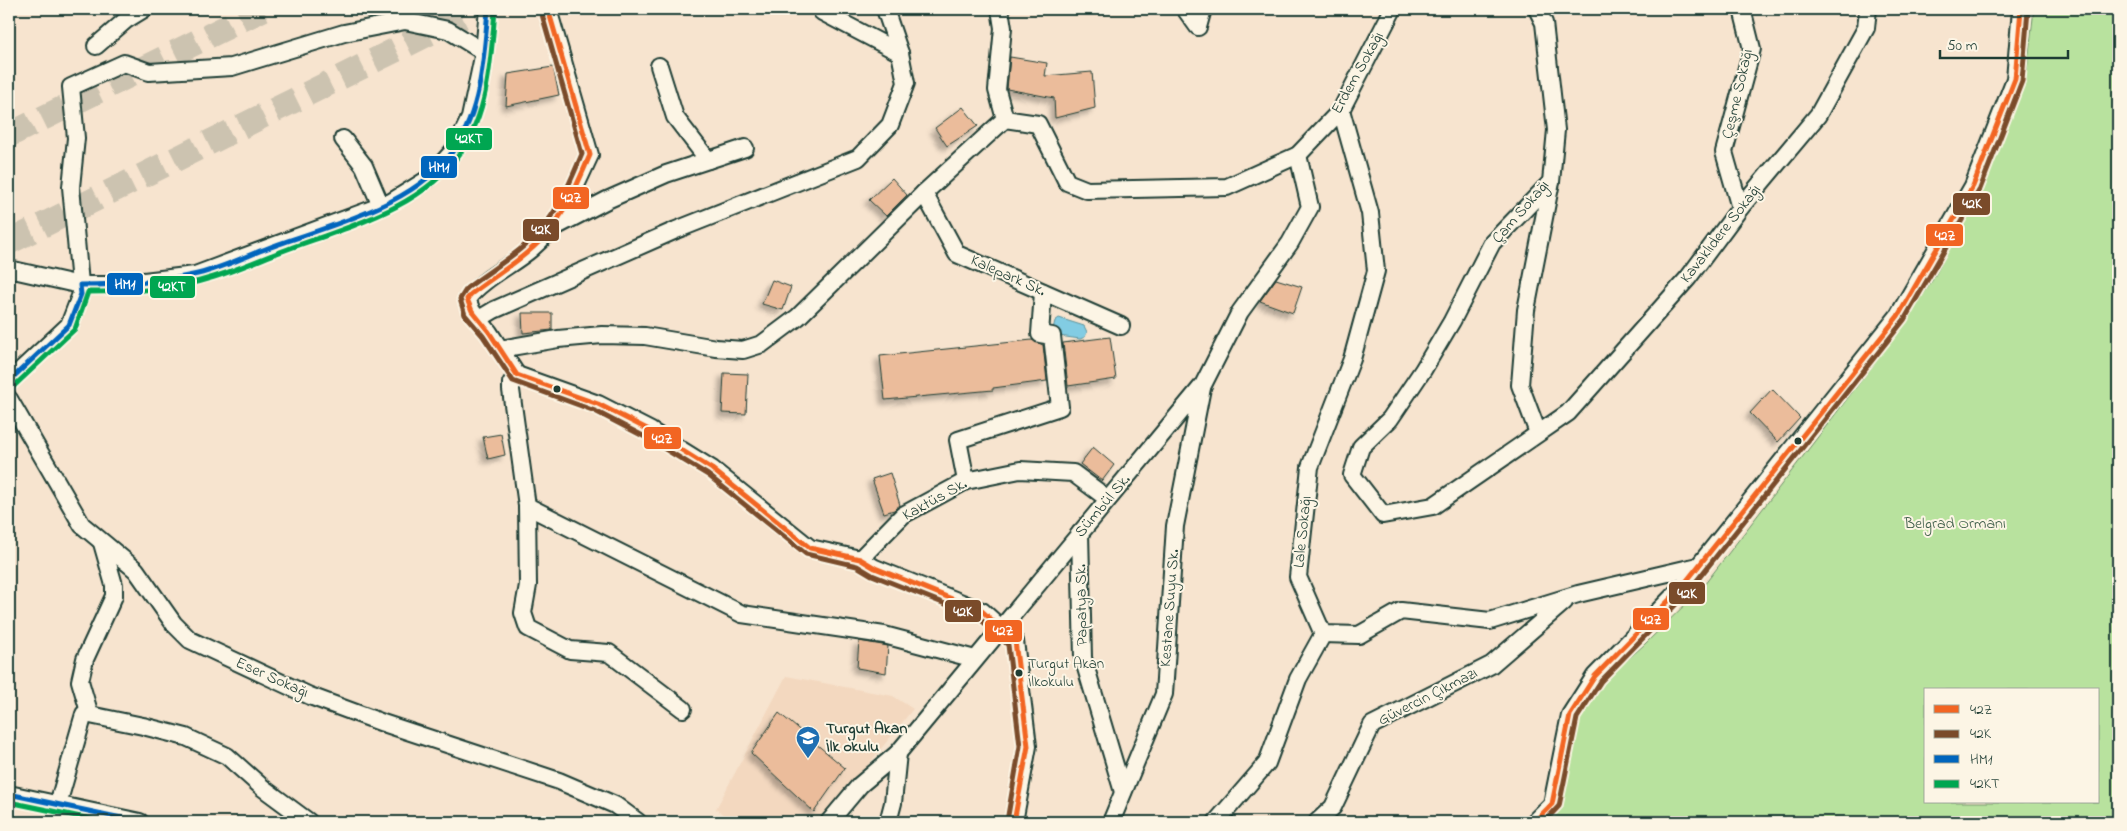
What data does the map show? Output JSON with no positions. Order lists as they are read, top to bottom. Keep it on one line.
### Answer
{"streets":{"street":["Erdem Sokağı","Çeşme Sokağı","Çam Sokağı","Kavaklıdere Sokağı","Kalepark Sk.","Kaktüs Sk.","Sümbül Sk.","Lale Sokağı","Papatya Sk.","Kestane Suyu Sk.","Eser Sokağı","Güvercin Çıkmazı"]},"crossings":[["Erdem Sokağı","Sümbül Sk."],["Erdem Sokağı","Lale Sokağı"],["Çeşme Sokağı","Kavaklıdere Sokağı"],["Çam Sokağı","Kavaklıdere Sokağı"],["Kaktüs Sk.","Sümbül Sk."],["Sümbül Sk.","Papatya Sk."],["Sümbül Sk.","Kestane Suyu Sk."],["Papatya Sk.","Kestane Suyu Sk."]],"parks":["Belgrad Ormanı"],"places":{"other":["Turgut Akan İlkokulu"],"school or university":["Turgut Akan İlk okulu"]},"lines":["transit line 42Z","transit line HM1","transit line 42K","transit line 42KT"],"legend":["42Z","42K","HM1","42KT"],"scale_bar":"50 m"}
